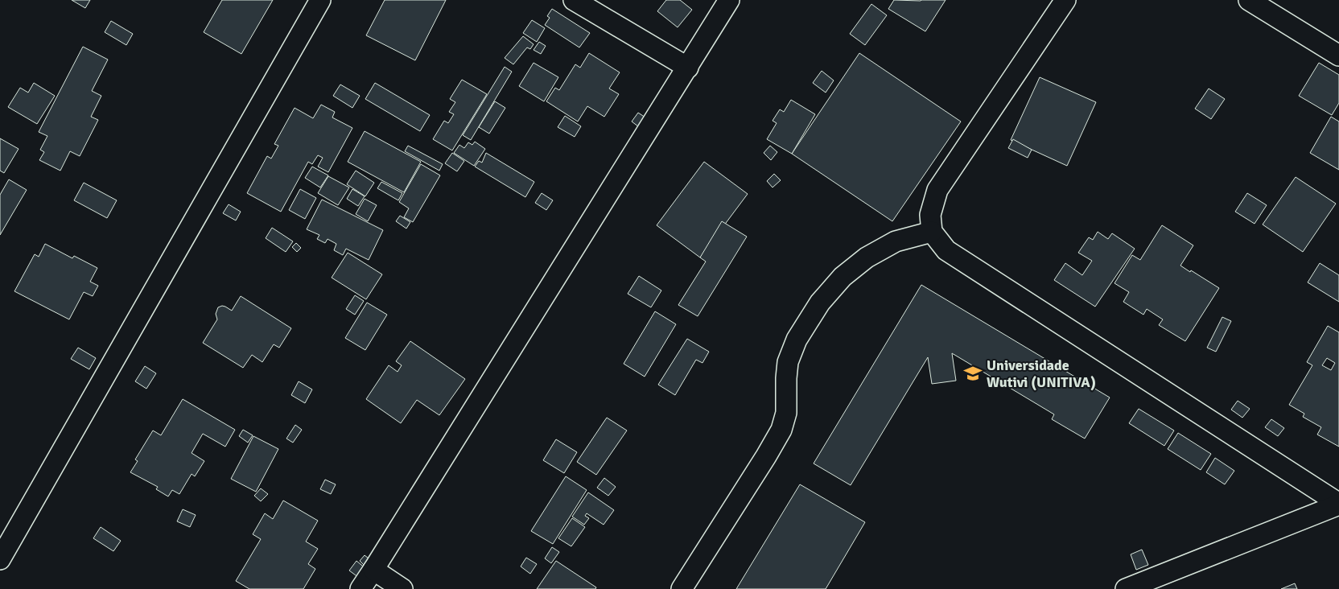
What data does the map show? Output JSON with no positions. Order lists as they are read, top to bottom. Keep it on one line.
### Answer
{"places":{"school or university":["Universidade Wutivi (UNITIVA)"]}}
